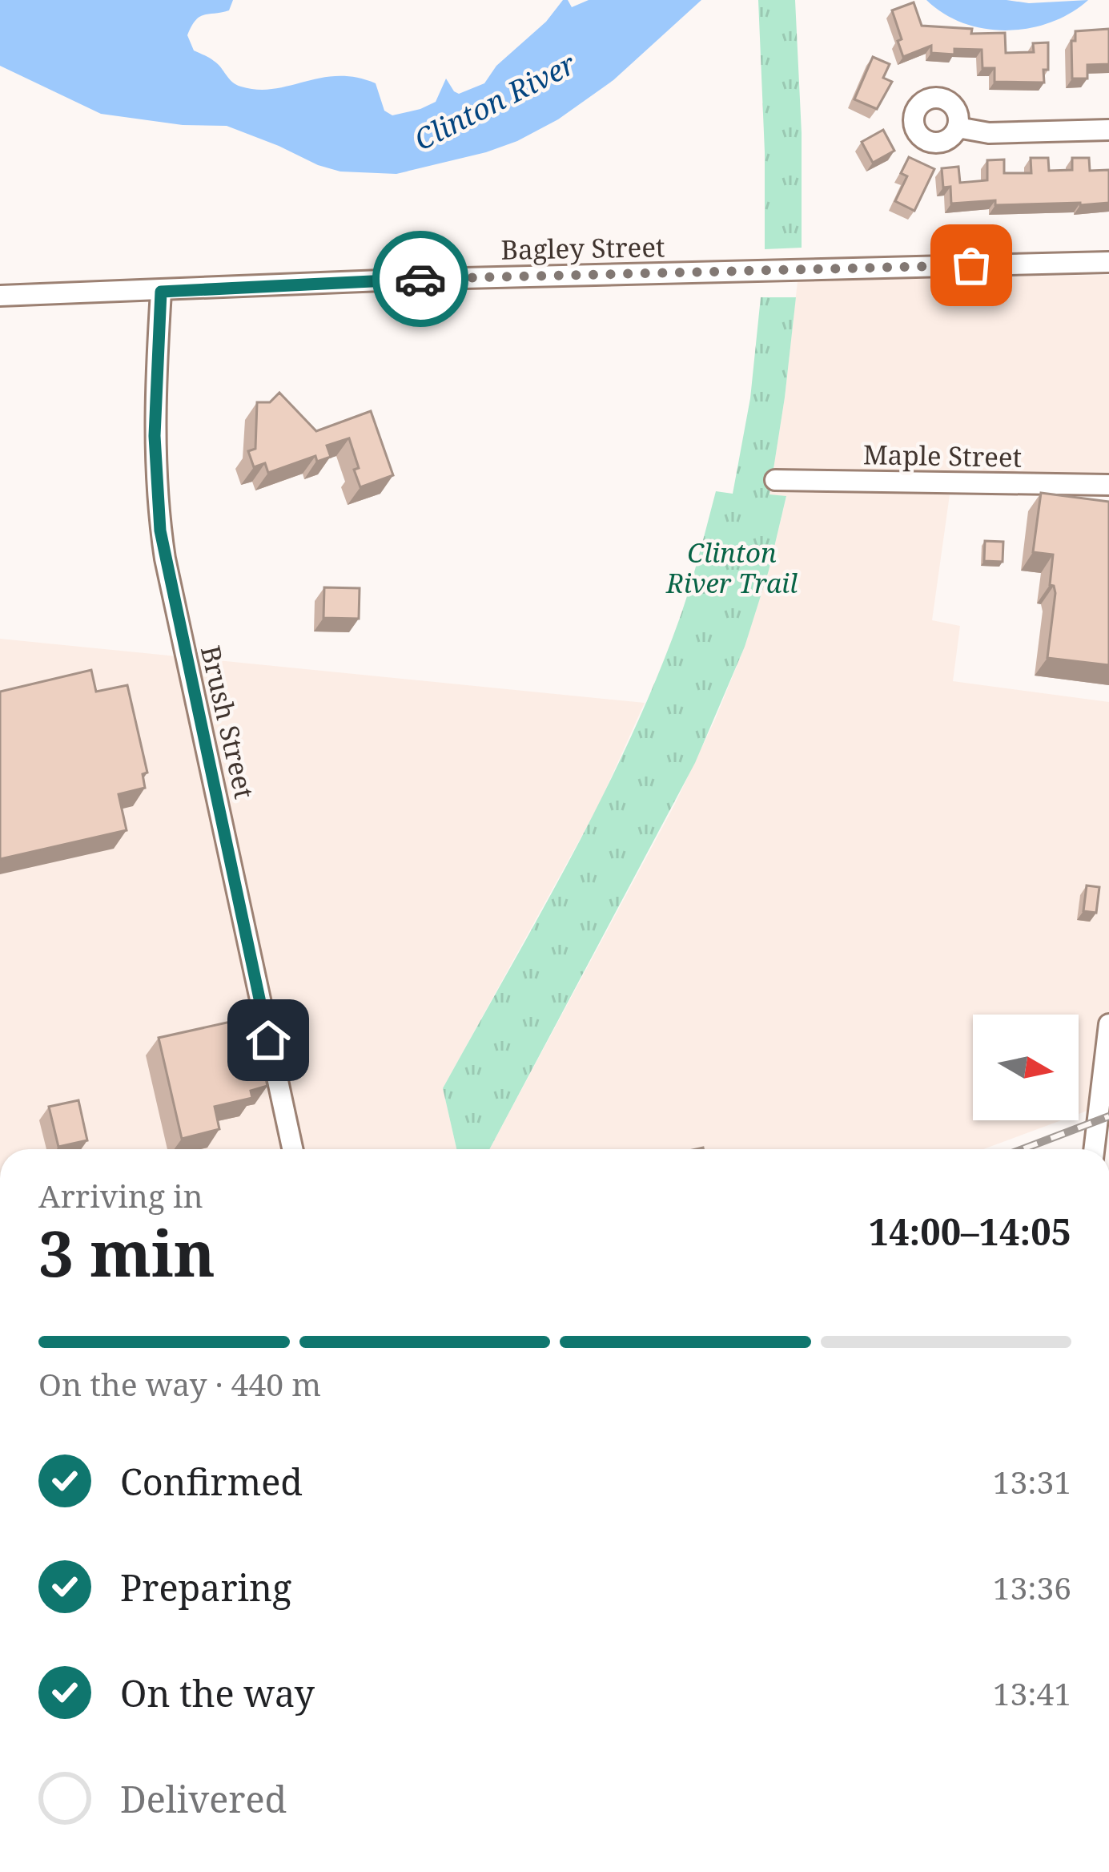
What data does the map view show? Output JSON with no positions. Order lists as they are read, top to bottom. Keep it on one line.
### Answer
{"streets":{"street":["Bagley Street","Maple Street","Brush Street"]},"crossings":[["Bagley Street","Brush Street"]],"water":["Clinton River"],"parks":["Clinton River Trail"],"north":"right","page":{"heading":["3 min","Arriving in","14:00–14:05"],"bar":"On the way · 440 m","list":[["Confirmed","13:31"],["Preparing","13:36"],["On the way","13:41"],"Delivered"]}}
